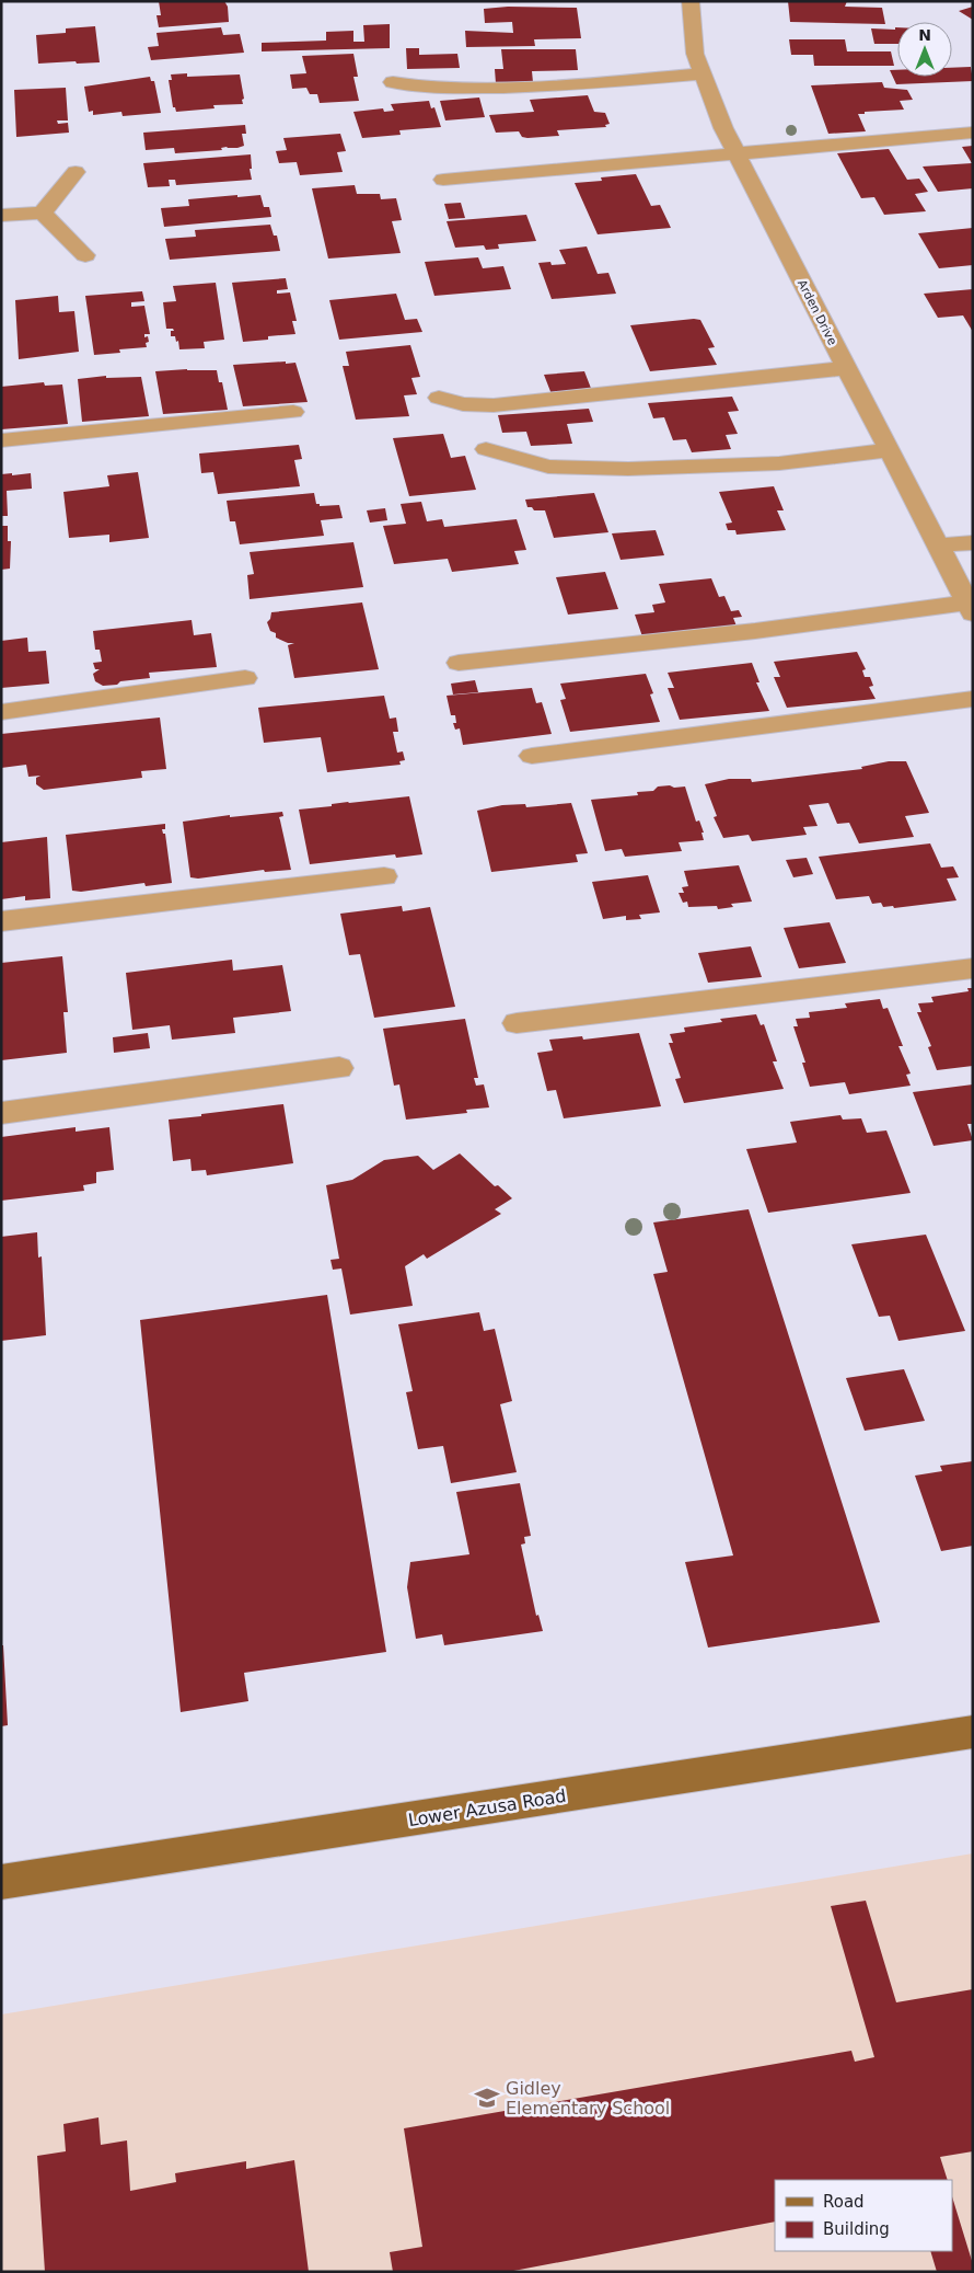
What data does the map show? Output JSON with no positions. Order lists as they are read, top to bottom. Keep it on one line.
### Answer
{"streets":{"main road":["Lower Azusa Road"],"street":["Arden Drive"]},"places":{"school or university":["Gidley Elementary School"]},"legend":["Road","Building"],"north":"top"}
